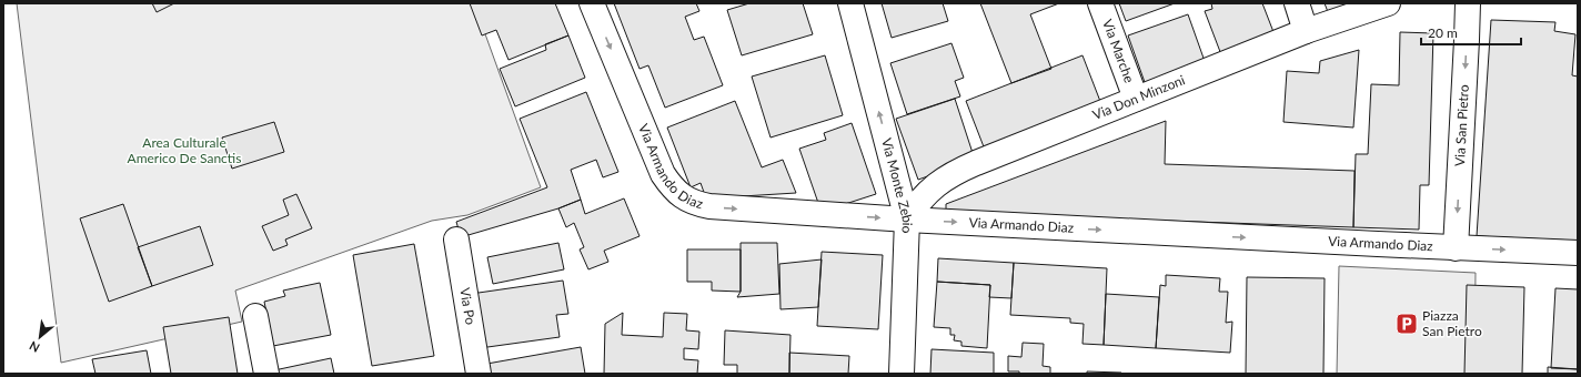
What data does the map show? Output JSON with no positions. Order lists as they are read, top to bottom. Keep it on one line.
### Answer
{"streets":{"street":["Via Marche","Via Don Minzoni","Via San Pietro","Via Armando Diaz","Via Monte Zebio","Via Po"]},"crossings":[["Via Marche","Via Don Minzoni"],["Via Don Minzoni","Via Armando Diaz"],["Via Don Minzoni","Via Monte Zebio"],["Via San Pietro","Via Armando Diaz"],["Via Armando Diaz","Via Monte Zebio"]],"one_way":["Via San Pietro","Via Armando Diaz","Via Monte Zebio"],"parks":["Area Culturale Americo De Sanctis"],"places":{"parking":["Piazza San Pietro"]},"scale_bar":"20 m","north":"bottom left"}
